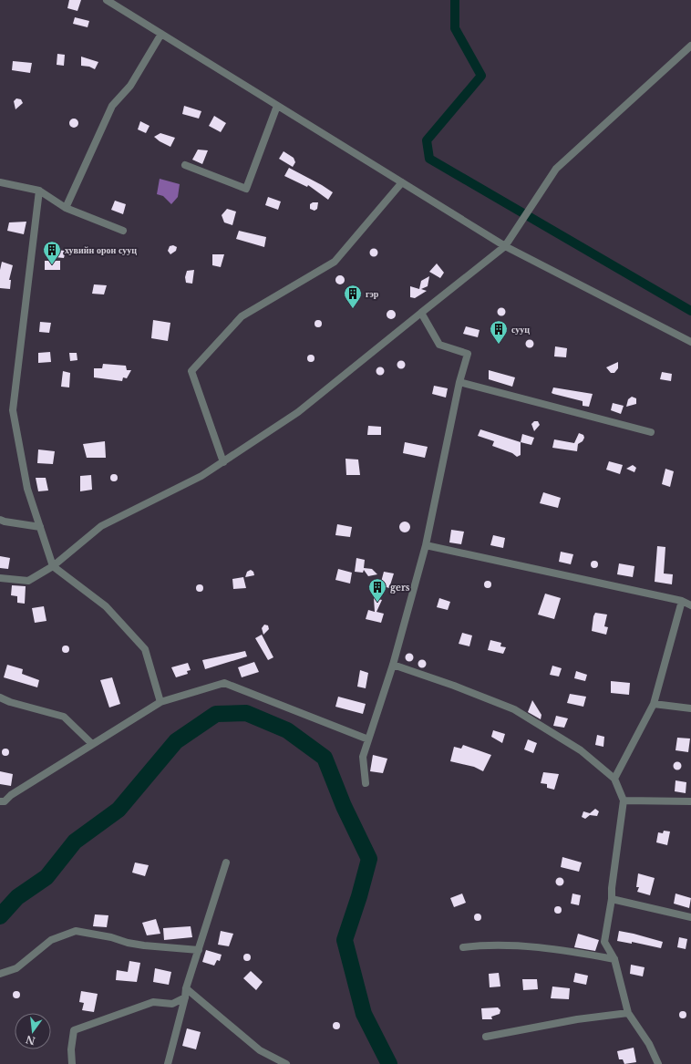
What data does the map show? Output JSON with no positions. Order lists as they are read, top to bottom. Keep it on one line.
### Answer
{"places":{"building":["хувийн орон сууц","гэр","сууц","gers"]},"north":"bottom"}
